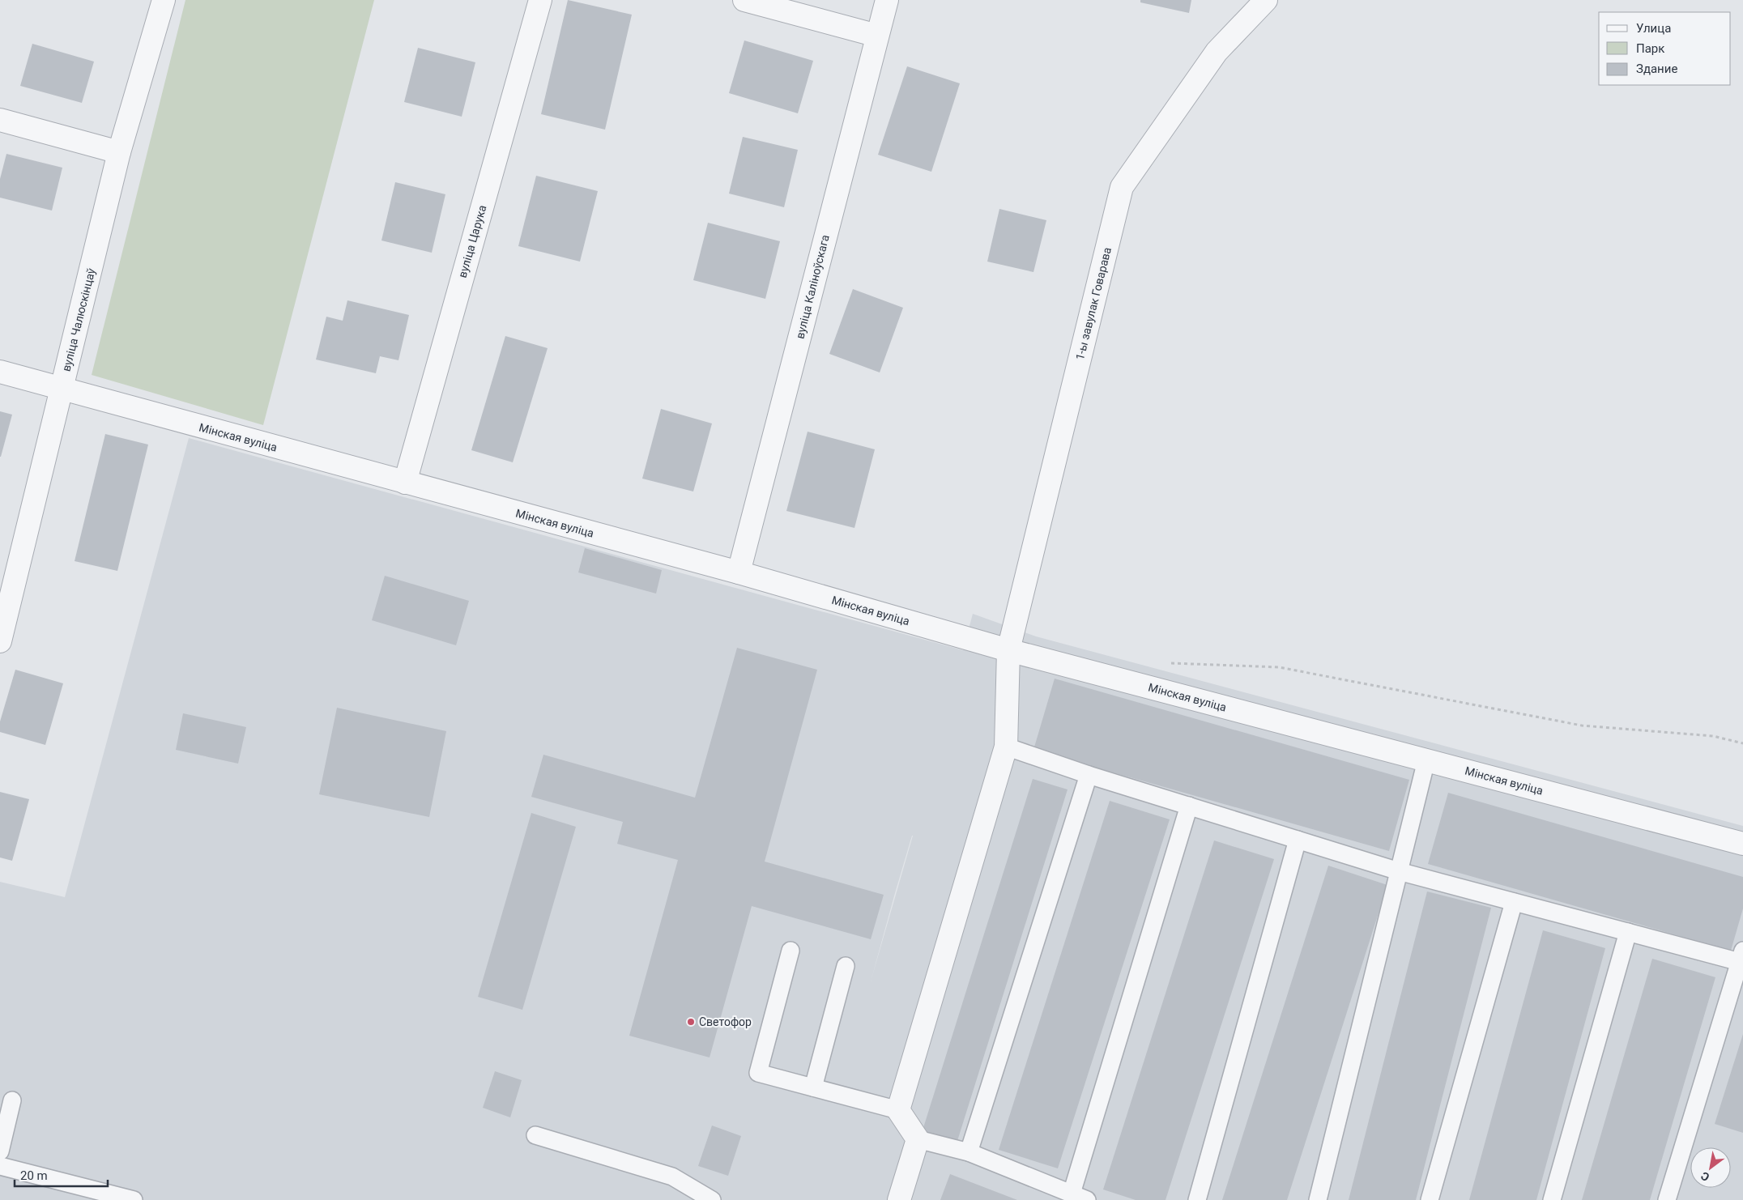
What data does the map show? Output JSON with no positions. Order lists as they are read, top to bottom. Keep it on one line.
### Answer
{"streets":{"street":["вуліца Царука","вуліца Каліноўскага","1-ы завулак Говарава","вуліца Чалюскінцаў","Мінская вуліца"]},"crossings":[["вуліца Царука","Мінская вуліца"],["вуліца Каліноўскага","Мінская вуліца"],["1-ы завулак Говарава","Мінская вуліца"],["вуліца Чалюскінцаў","Мінская вуліца"]],"places":["Светофор"],"legend":["Улица","Парк","Здание"],"scale_bar":"20 m","north":"bottom left"}
